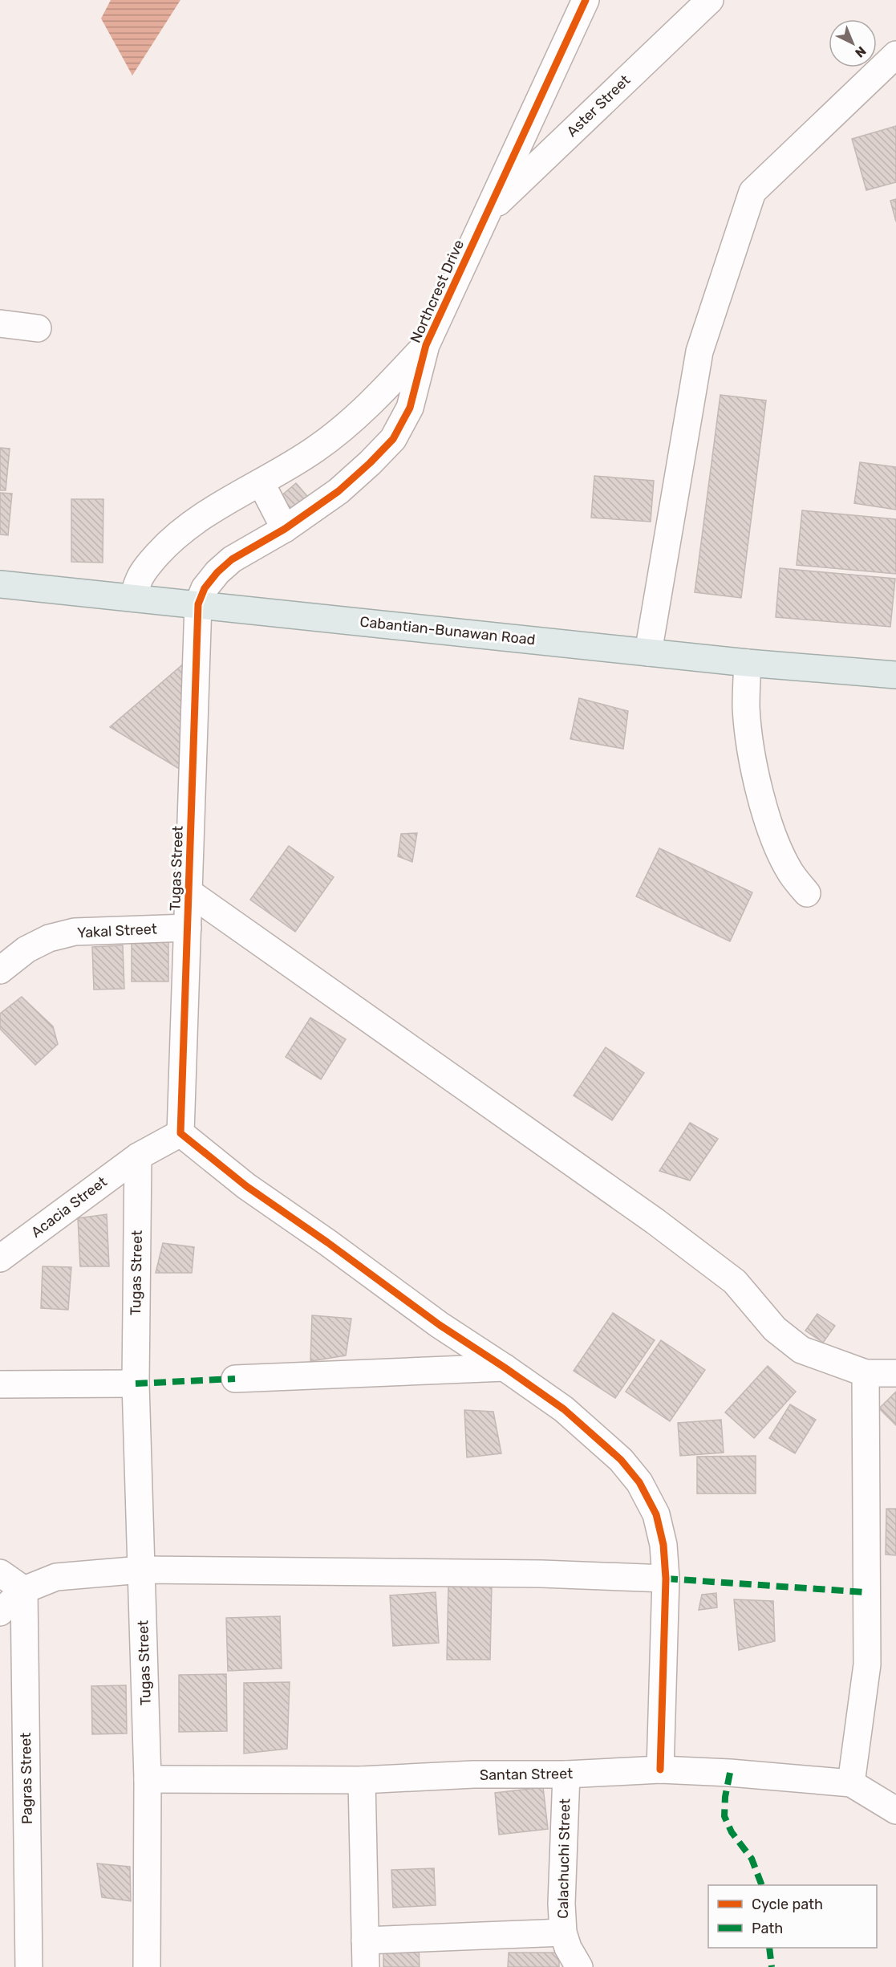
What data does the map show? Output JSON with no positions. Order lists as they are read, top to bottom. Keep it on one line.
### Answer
{"streets":{"main road":["Cabantian-Bunawan Road"],"street":["Aster Street","Northcrest Drive","Tugas Street","Yakal Street","Acacia Street","Santan Street","Pagras Street","Calachuchi Street"]},"crossings":[["Aster Street","Northcrest Drive"],["Northcrest Drive","Cabantian-Bunawan Road"],["Northcrest Drive","Tugas Street"],["Cabantian-Bunawan Road","Tugas Street"],["Tugas Street","Yakal Street"],["Tugas Street","Acacia Street"],["Tugas Street","Santan Street"],["Santan Street","Calachuchi Street"]],"legend":["Cycle path","Path"],"north":"bottom right"}
